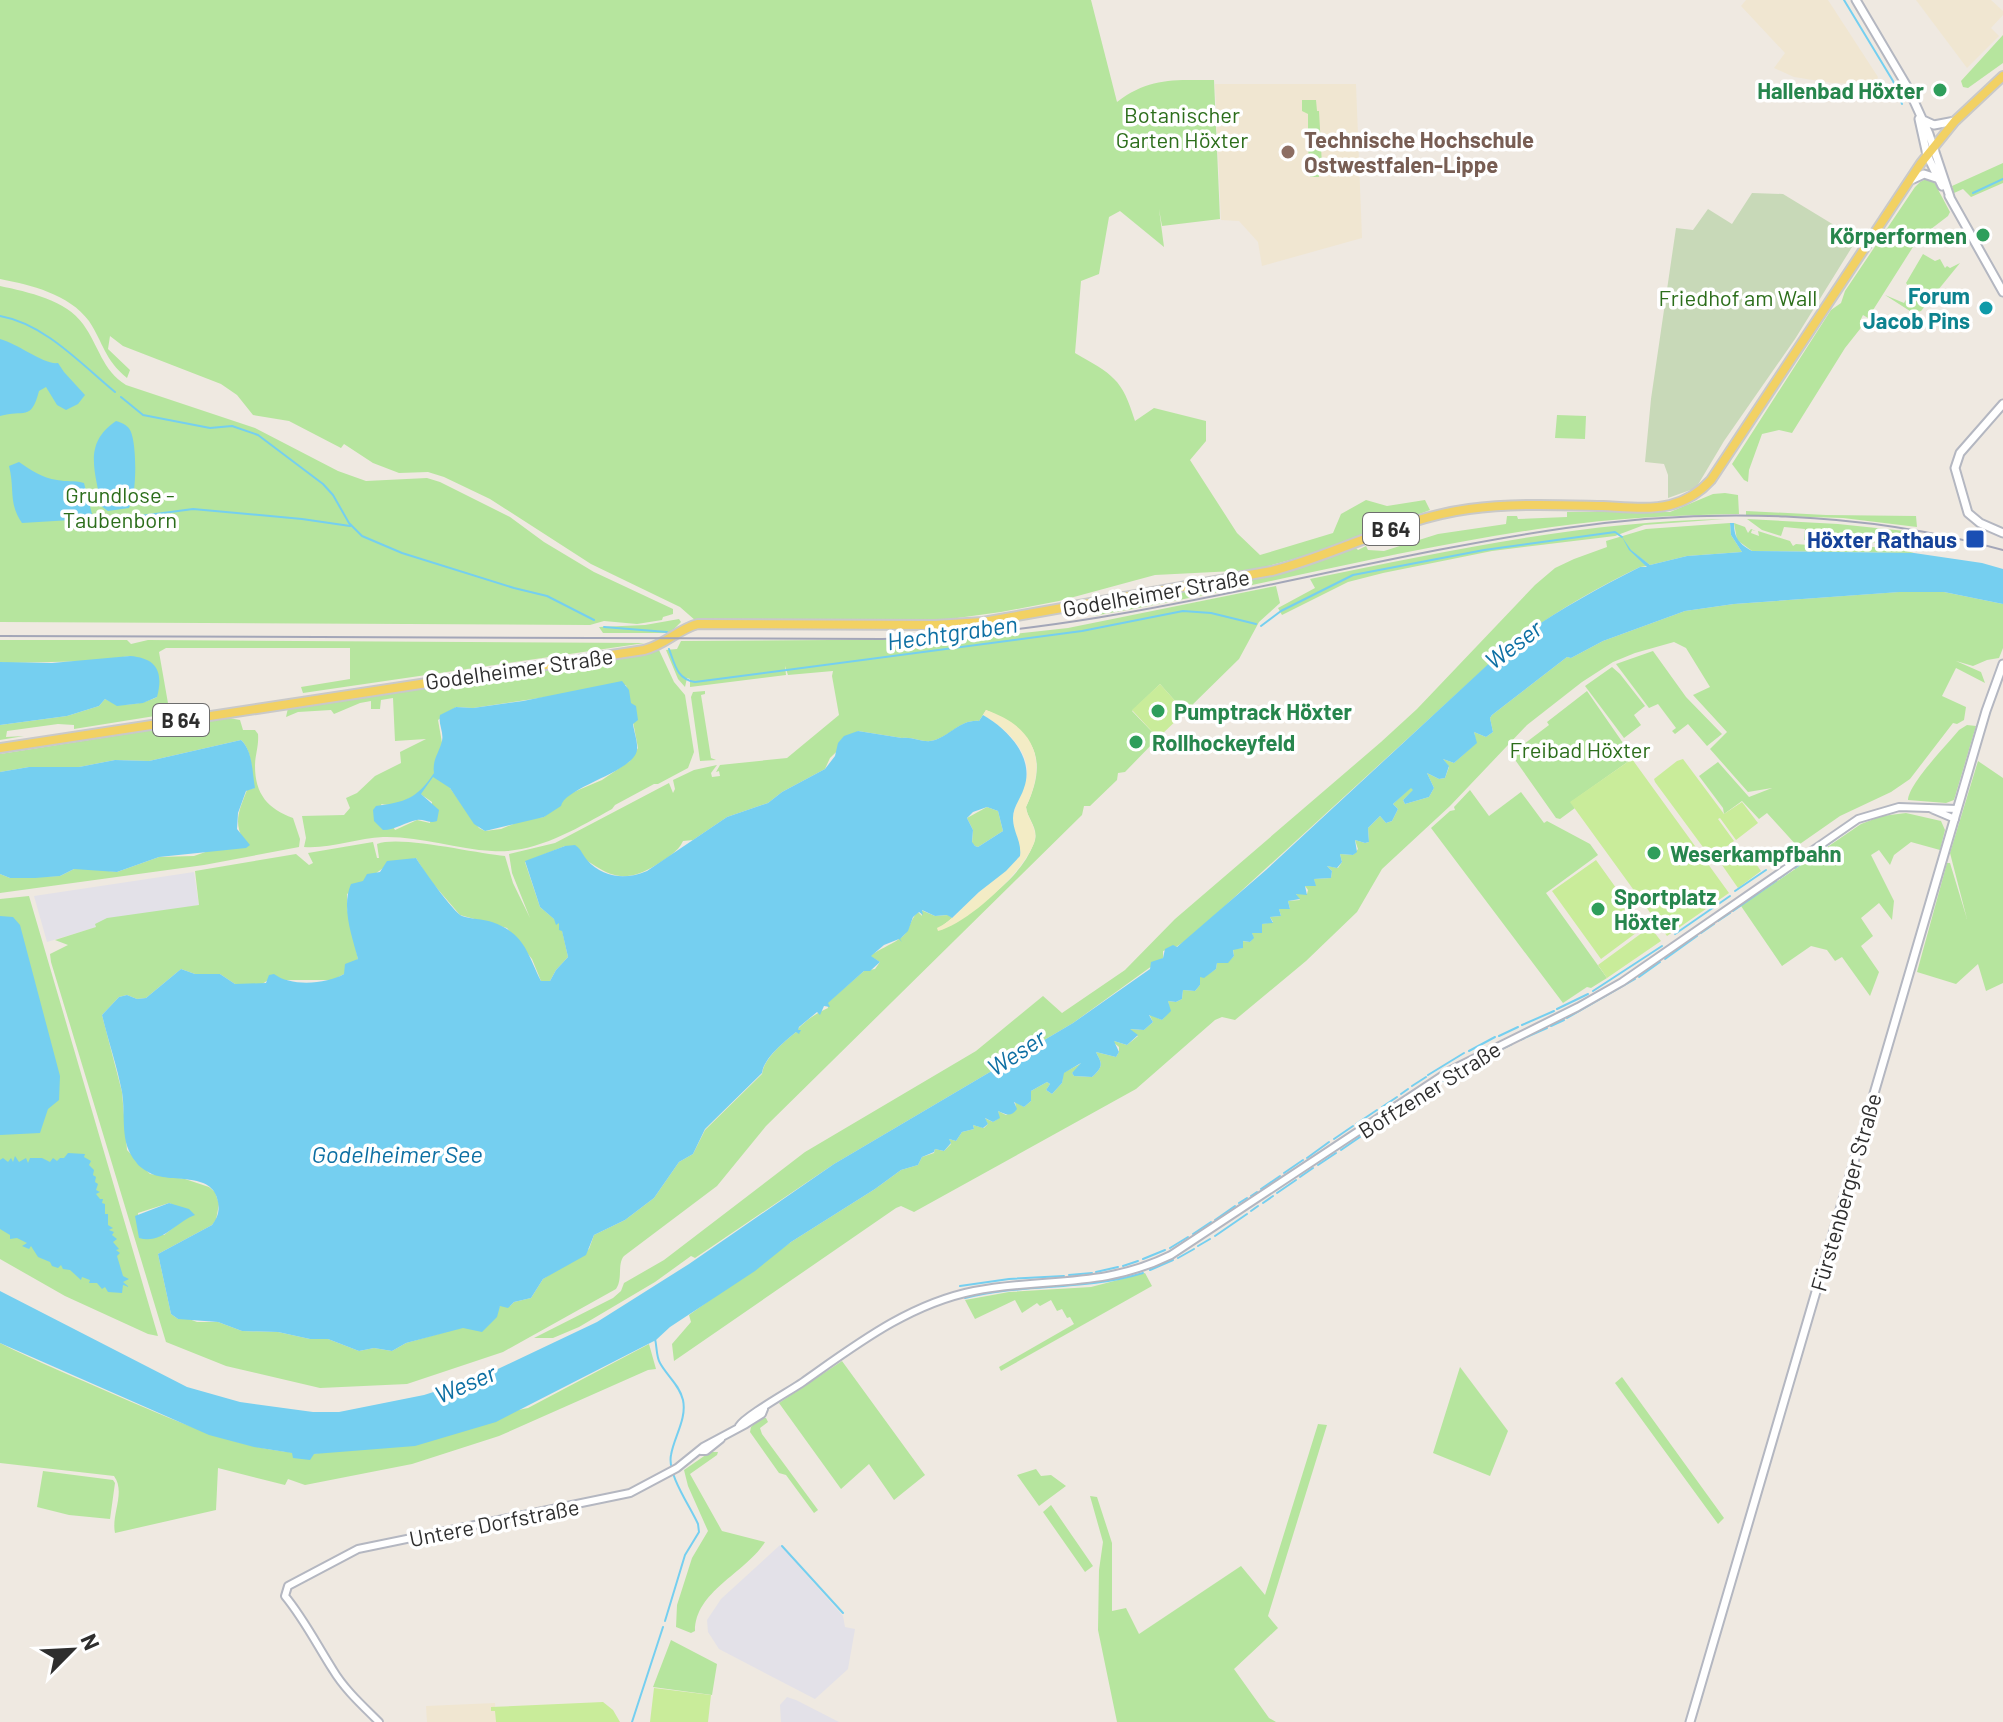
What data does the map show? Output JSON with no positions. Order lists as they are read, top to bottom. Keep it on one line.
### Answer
{"streets":{"main road":["B 64","Godelheimer Straße","Fürstenberger Straße"],"street":["Boffzener Straße","Untere Dorfstraße"]},"crossings":[["Boffzener Straße","Fürstenberger Straße"],["Boffzener Straße","Untere Dorfstraße"]],"water":["Hechtgraben","Weser","Godelheimer See"],"parks":["Botanischer Garten Höxter","Friedhof am Wall","Grundlose - Taubenborn","Freibad Höxter"],"places":{"other":["Hallenbad Höxter","Technische Hochschule Ostwestfalen-Lippe","Körperformen","Forum Jacob Pins","Pumptrack Höxter","Rollhockeyfeld","Weserkampfbahn","Sportplatz Höxter"],"transit":["Höxter Rathaus"]},"north":"top right"}
